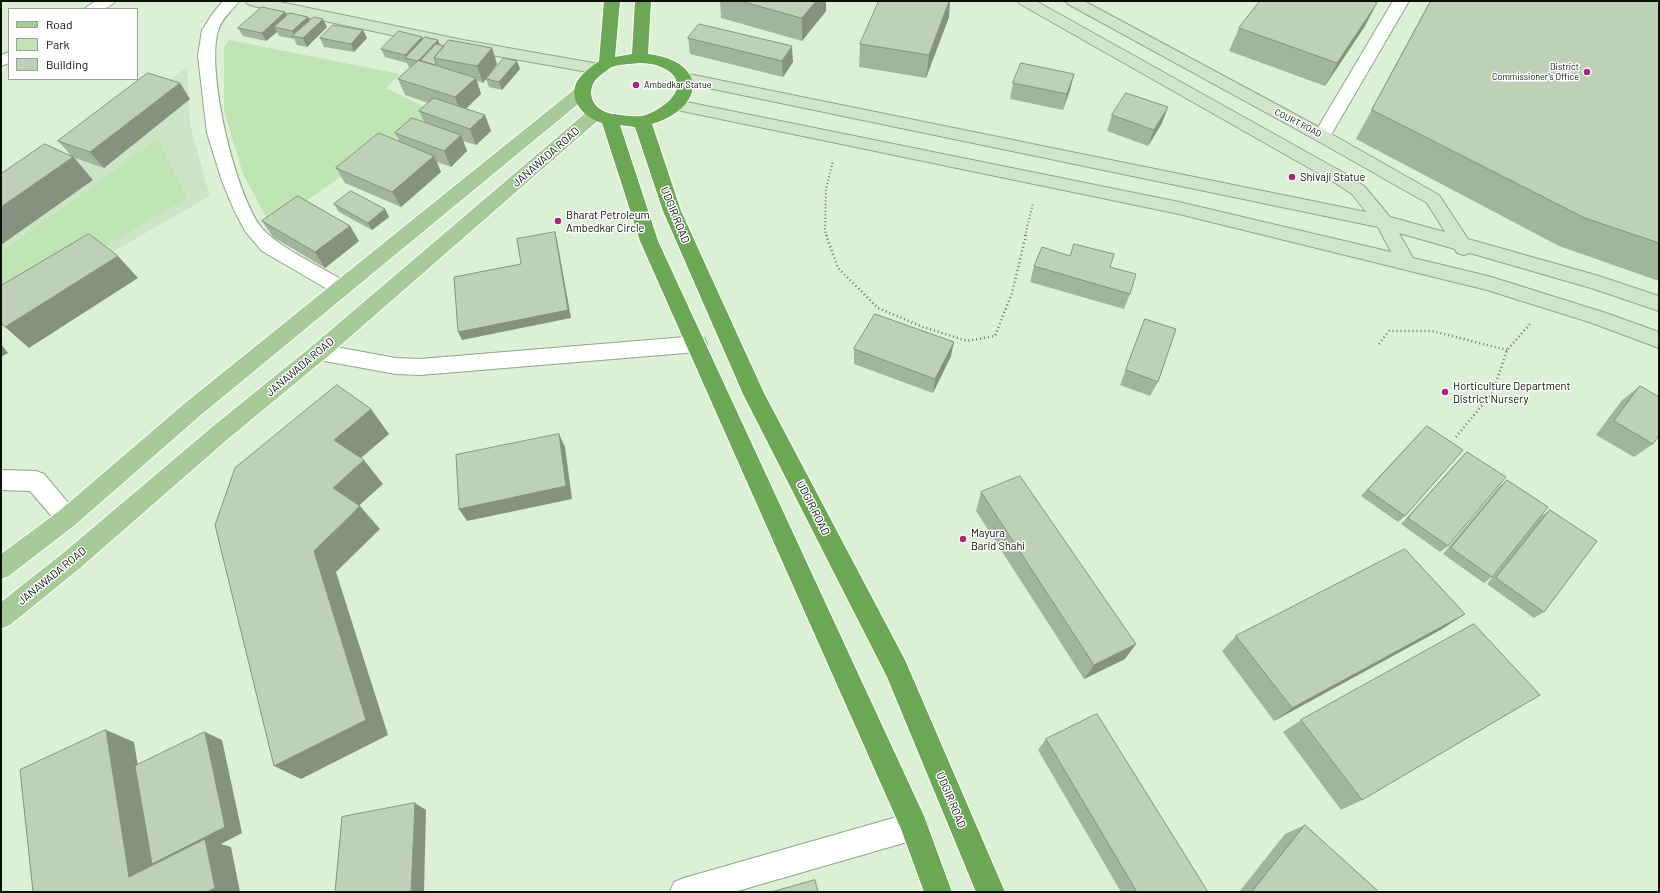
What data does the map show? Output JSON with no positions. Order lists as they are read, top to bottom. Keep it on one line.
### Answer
{"streets":{"highway":["UDGIR ROAD"],"main road":["COURT ROAD","JANAWADA ROAD"]},"crossings":[["JANAWADA ROAD","UDGIR ROAD"]],"places":["District Commissioner's Office","Ambedkar Statue","Shivaji Statue","Bharat Petroleum Ambedkar Circle","Horticulture Department District Nursery","Mayura Barid Shahi"],"legend":["Road","Park","Building"]}
